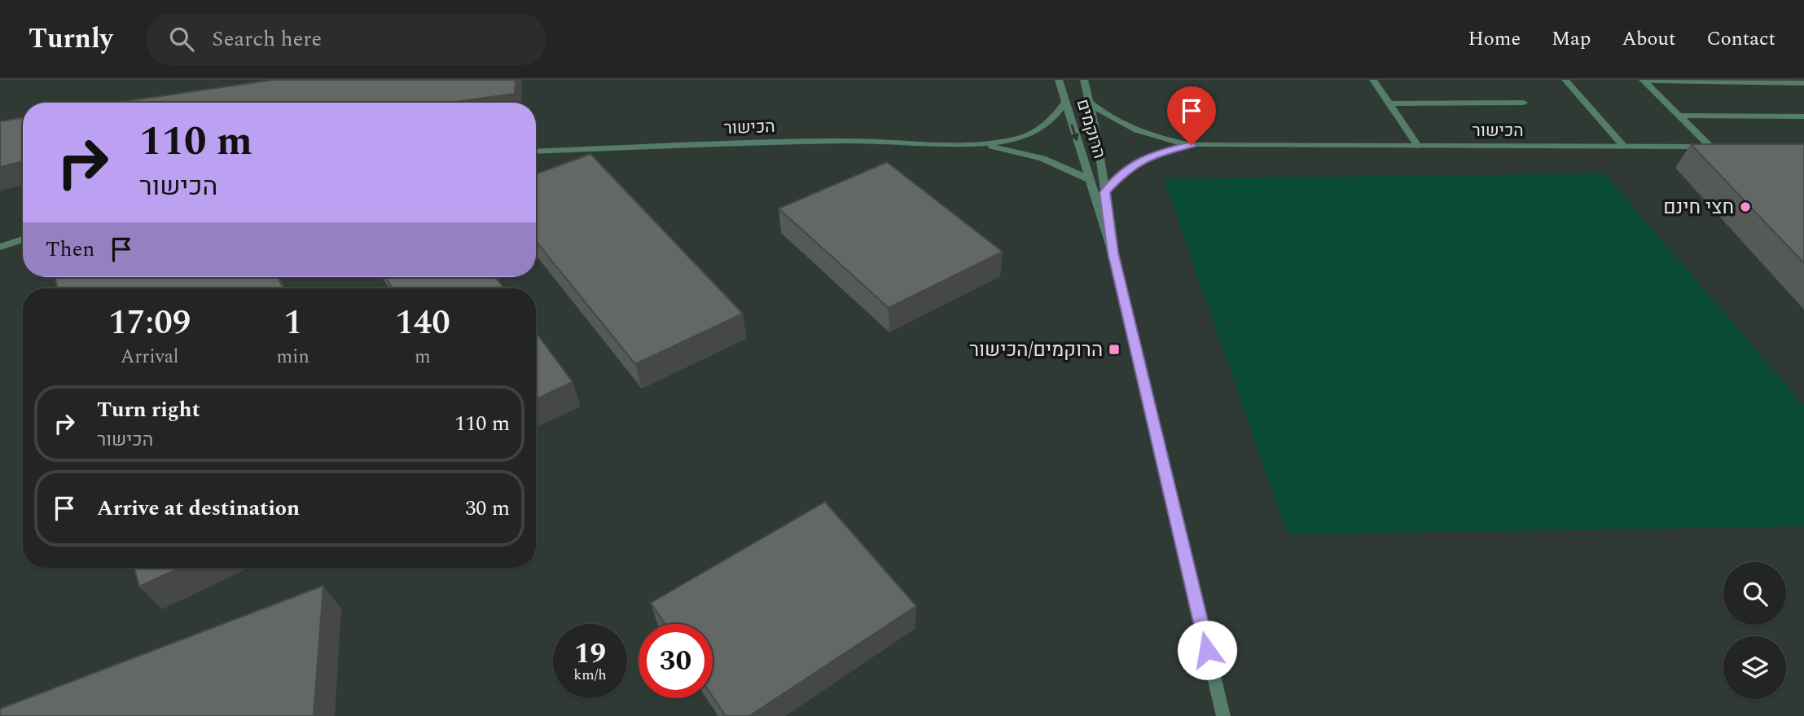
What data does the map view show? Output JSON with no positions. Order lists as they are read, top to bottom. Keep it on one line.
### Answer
{"streets":{"street":["הכישור","הרוקמים"]},"crossings":[["הכישור","הרוקמים"]],"places":{"other":["חצי חינם"],"transit":["הרוקמים/הכישור"]},"page":{"header":"Turnly","search":"Search here","nav":["Home","Map","About","Contact"],"turn":["110 m","הכישור"],"then":"Then","eta":["17:09","Arrival","1","min","140","m"],"list":[{"name":"Turn right","note":"הכישור","value":"110 m"},{"name":"Arrive at destination","value":"30 m"}],"speed":"19 km/h","limit":"30"}}
